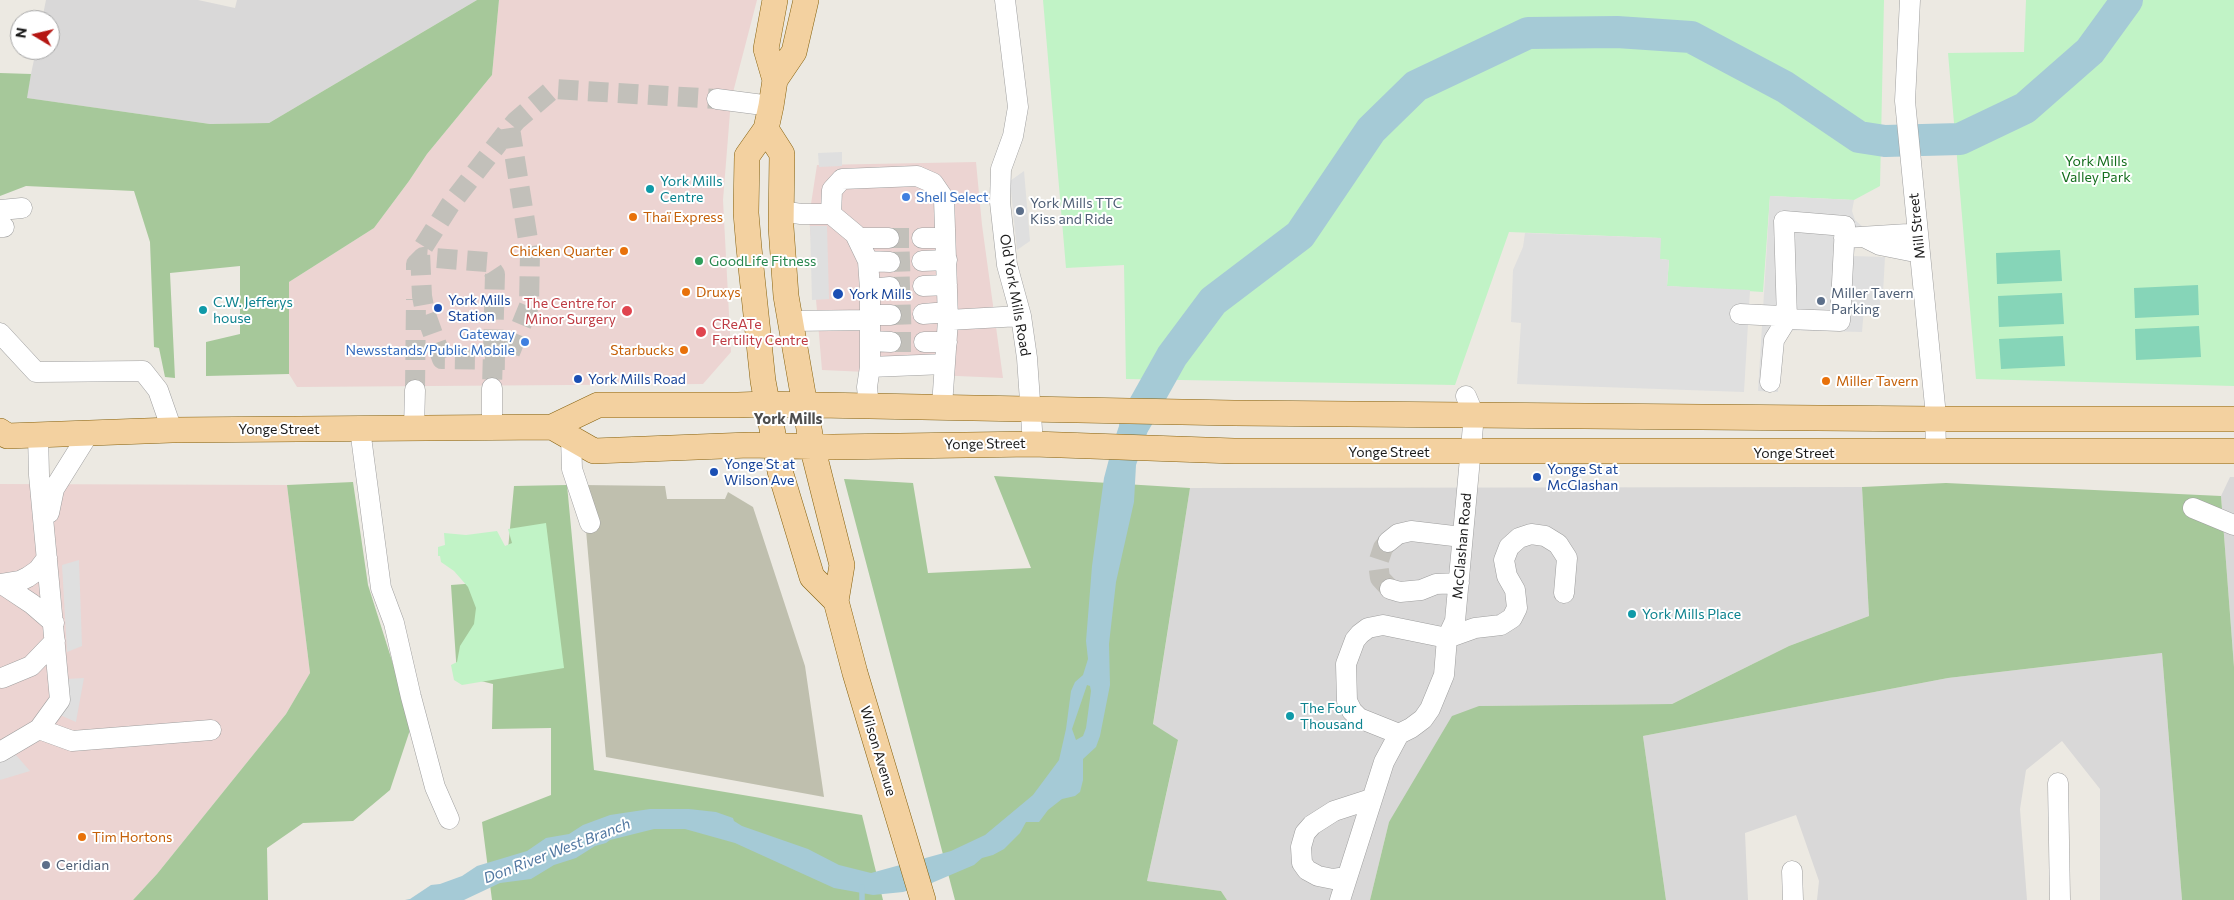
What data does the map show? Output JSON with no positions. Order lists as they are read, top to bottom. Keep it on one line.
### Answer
{"streets":{"main road":["Yonge Street","Wilson Avenue"],"street":["Mill Street","Old York Mills Road","McGlashan Road"]},"crossings":[["Mill Street","Yonge Street"],["Old York Mills Road","Yonge Street"],["Yonge Street","McGlashan Road"],["Yonge Street","Wilson Avenue"]],"districts":["York Mills"],"water":["Don River West Branch"],"parks":["York Mills Valley Park"],"places":["York Mills Centre","Shell Select","York Mills TTC Kiss and Ride","Thaï Express","Chicken Quarter","GoodLife Fitness","Druxys","York Mills","Miller Tavern Parking","York Mills Station","C.W. Jefferys house","The Centre for Minor Surgery","CReATe Fertility Centre","Gateway Newsstands/Public Mobile","Starbucks","York Mills Road","Miller Tavern","Yonge St at Wilson Ave","Yonge St at McGlashan","York Mills Place","The Four Thousand","Tim Hortons","Ceridian"],"north":"left"}
